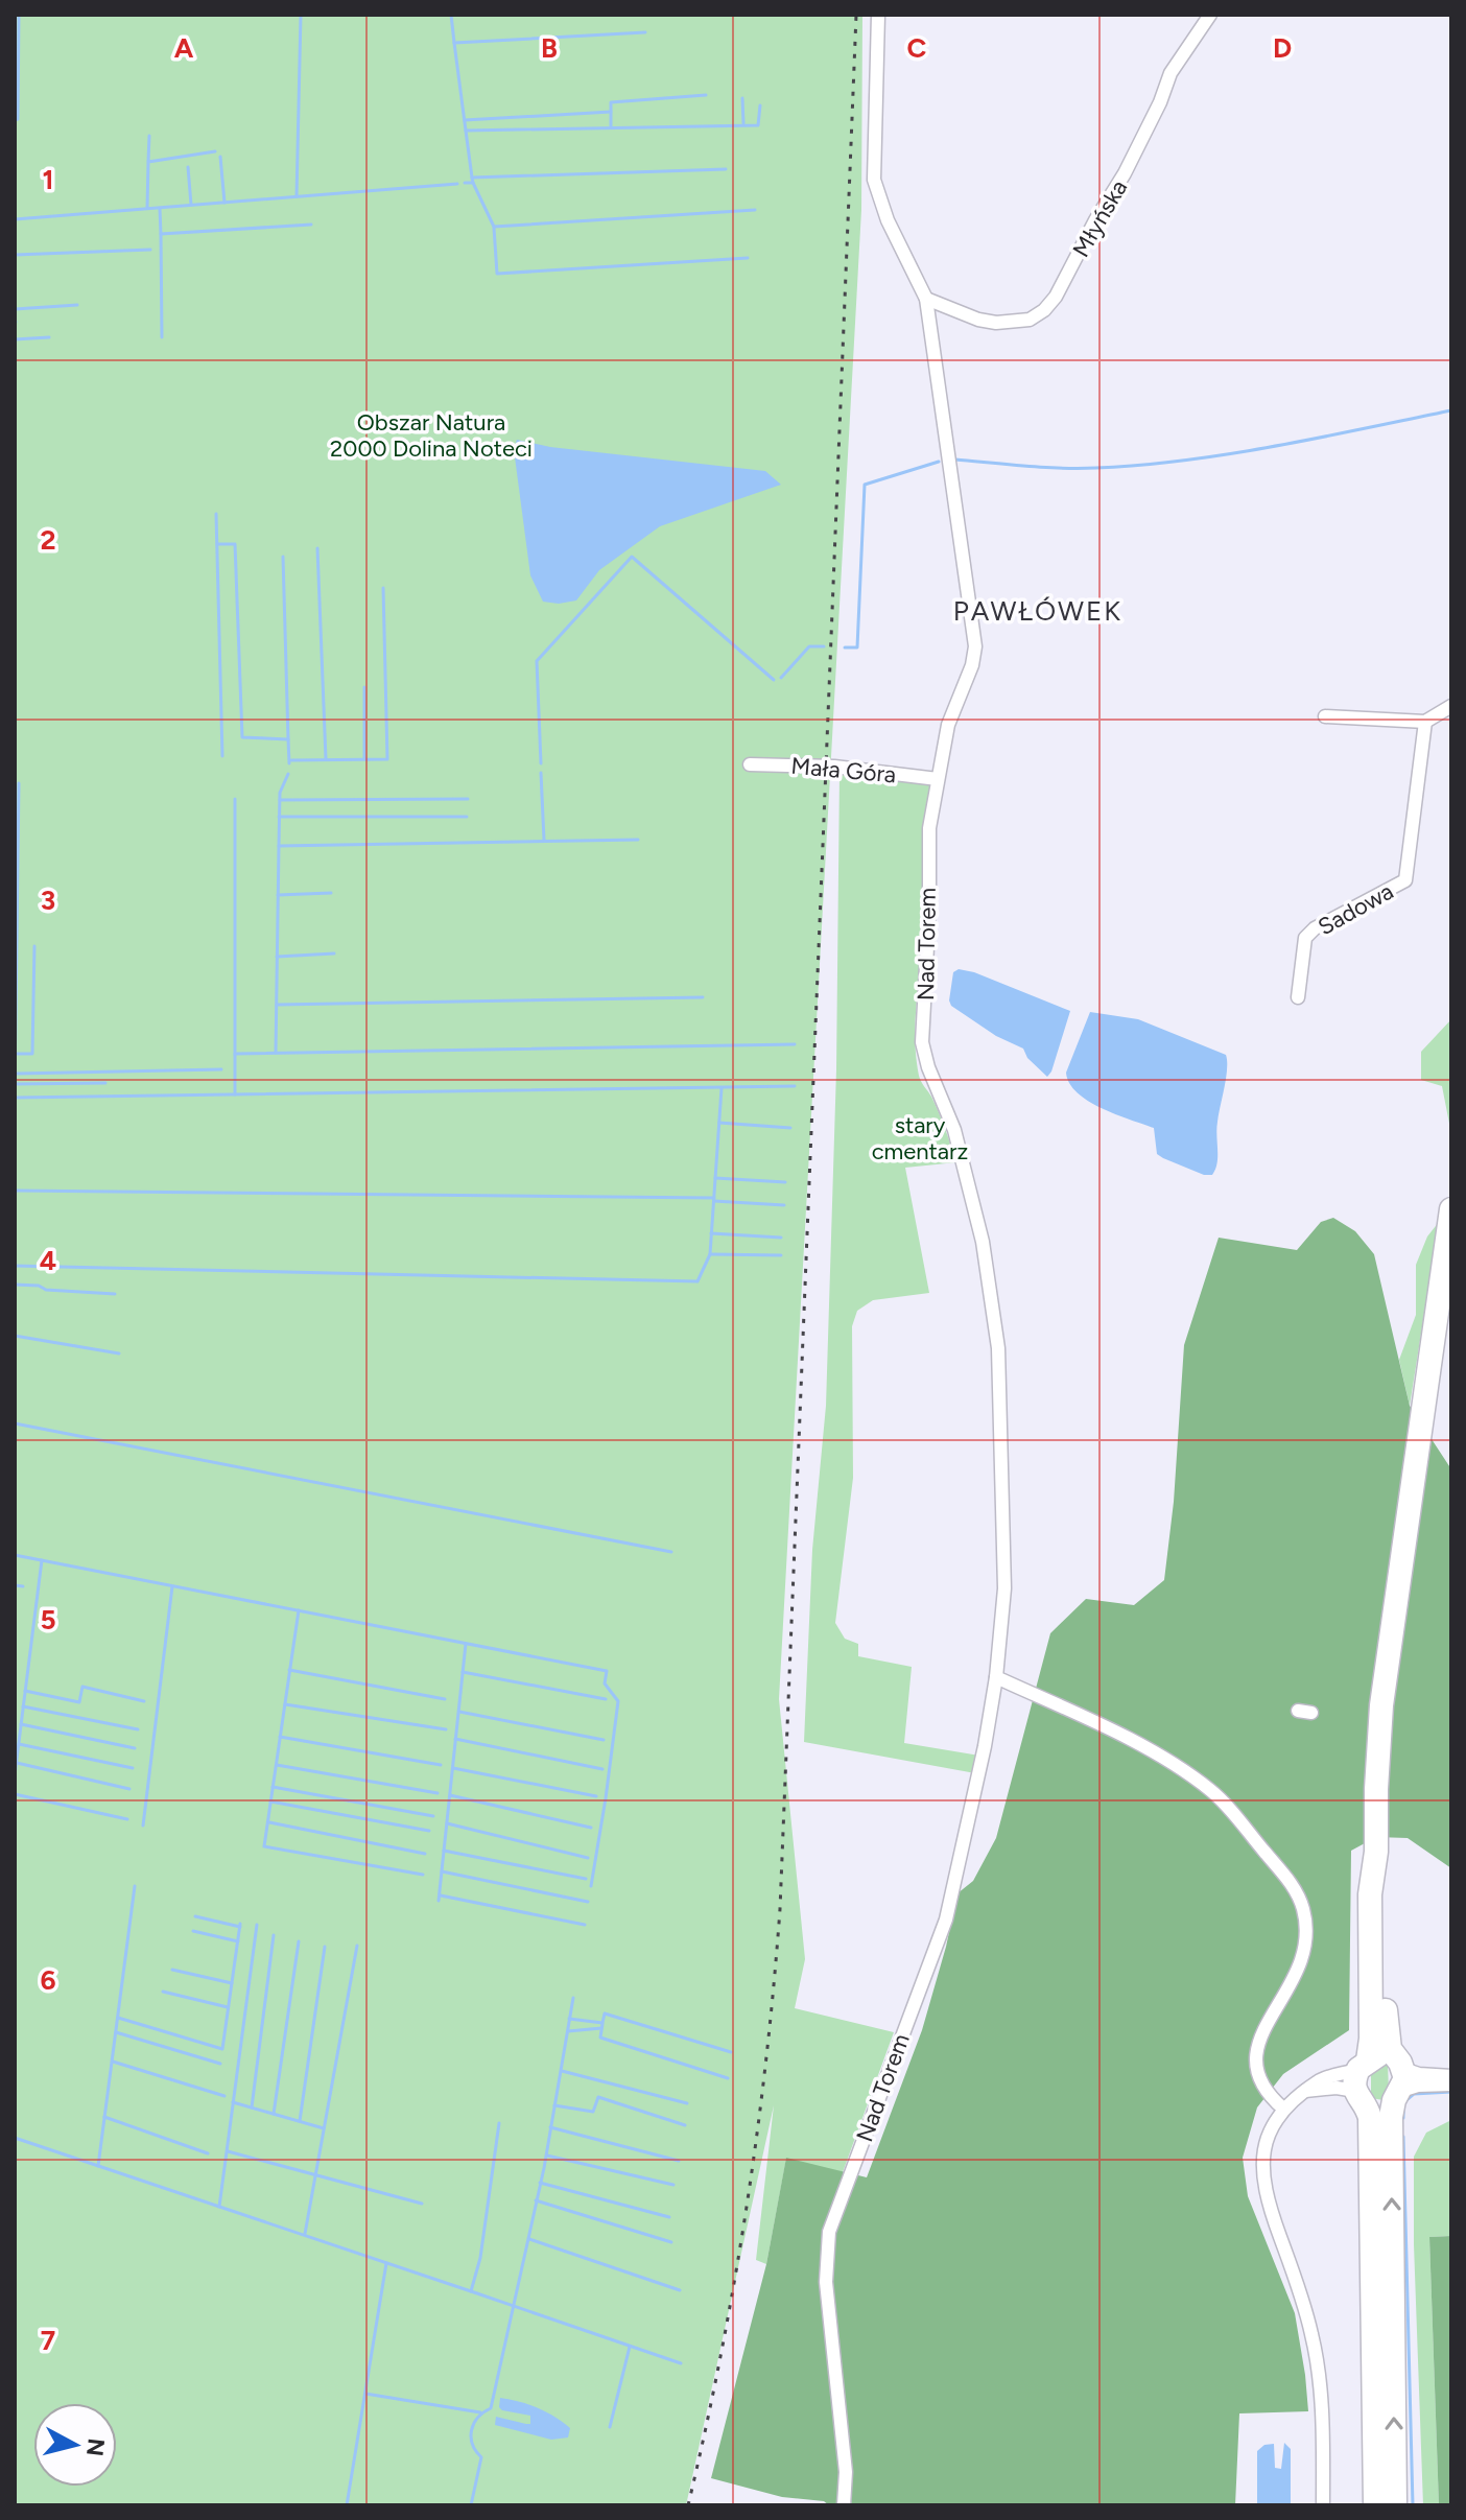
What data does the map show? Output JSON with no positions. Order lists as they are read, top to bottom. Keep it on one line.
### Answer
{"streets":{"street":["Młyńska","Mała Góra","Sadowa","Nad Torem"]},"crossings":[["Młyńska","Nad Torem"],["Mała Góra","Nad Torem"]],"districts":["PAWŁÓWEK"],"parks":["Obszar Natura 2000 Dolina Noteci","stary cmentarz"],"north":"right","grid":{"columns":["A","B","C","D"],"rows":["1","2","3","4","5","6","7"]}}
